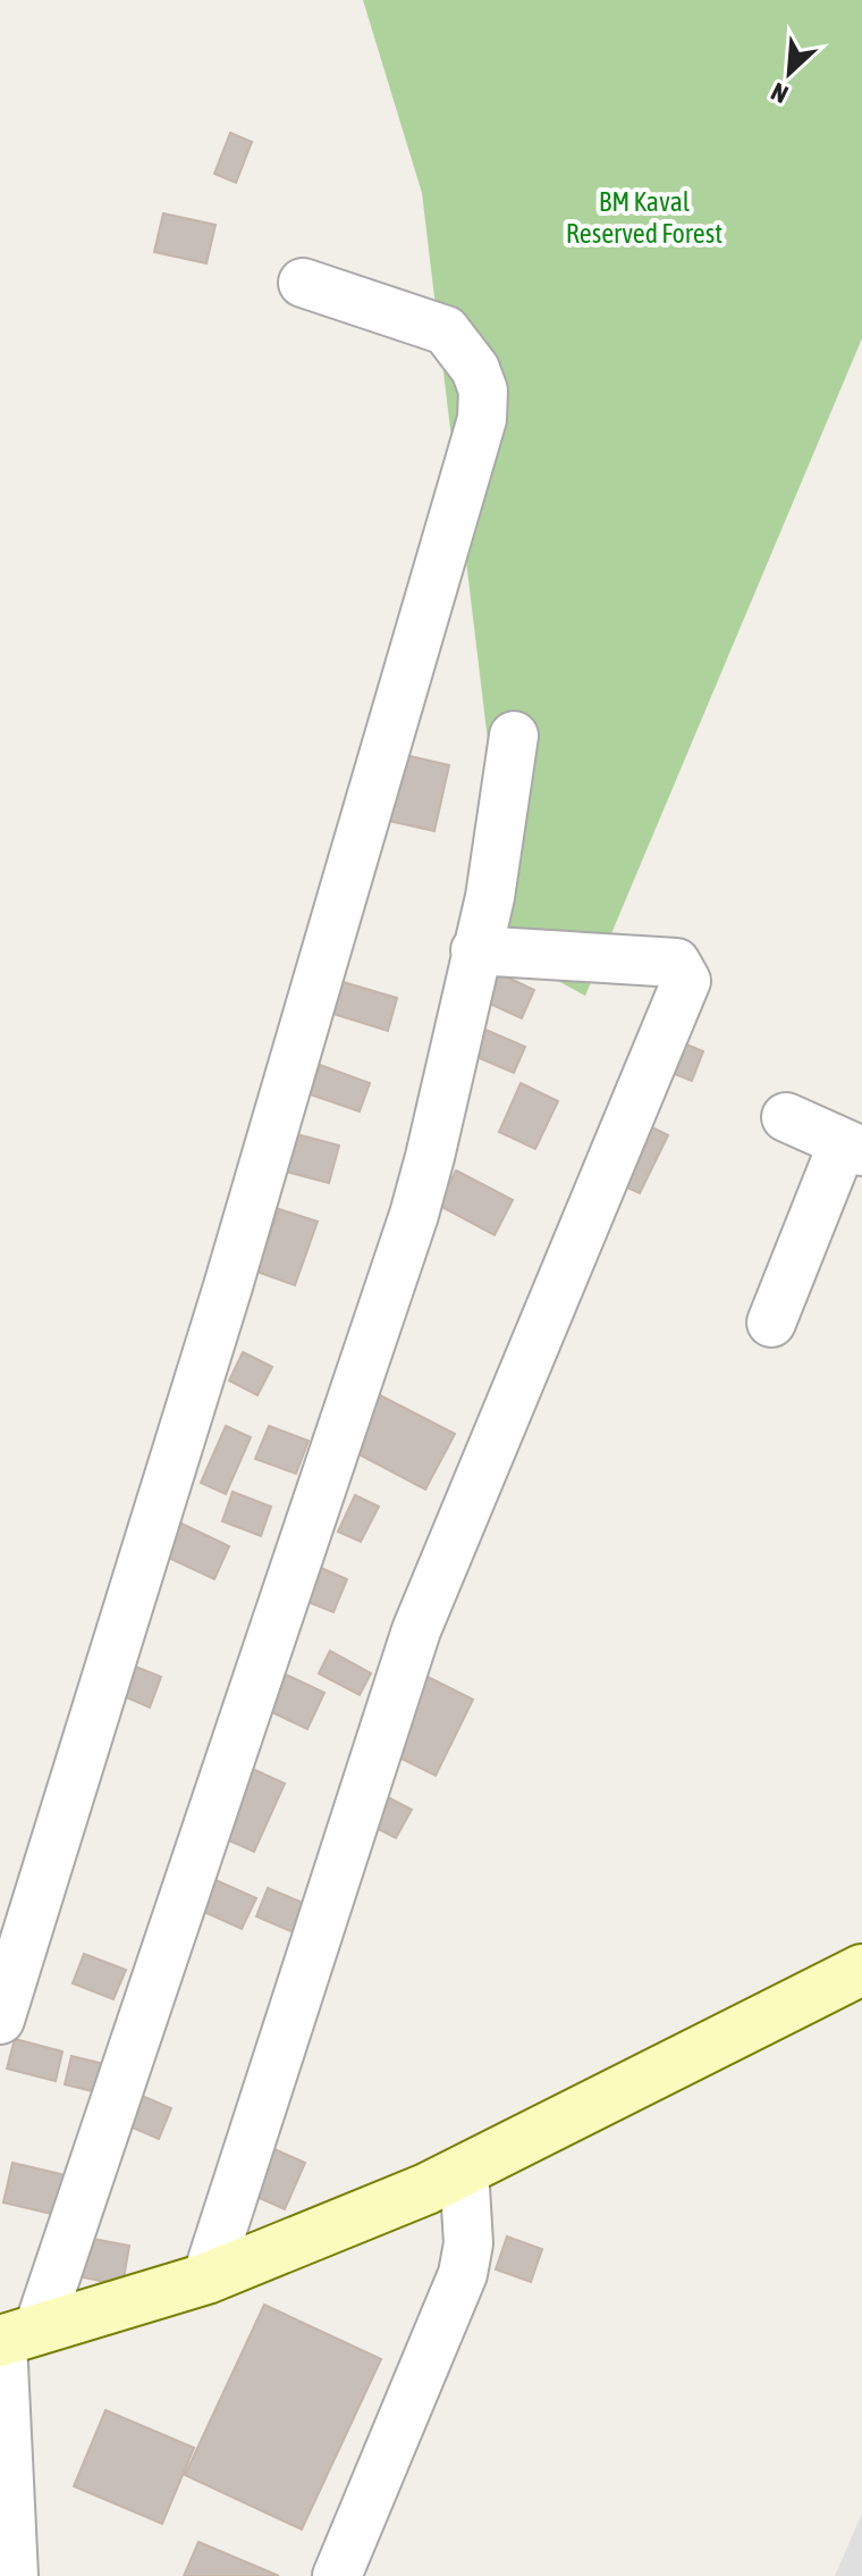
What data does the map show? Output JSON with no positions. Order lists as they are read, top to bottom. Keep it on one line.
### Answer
{"parks":["BM Kaval Reserved Forest"],"north":"bottom left"}
